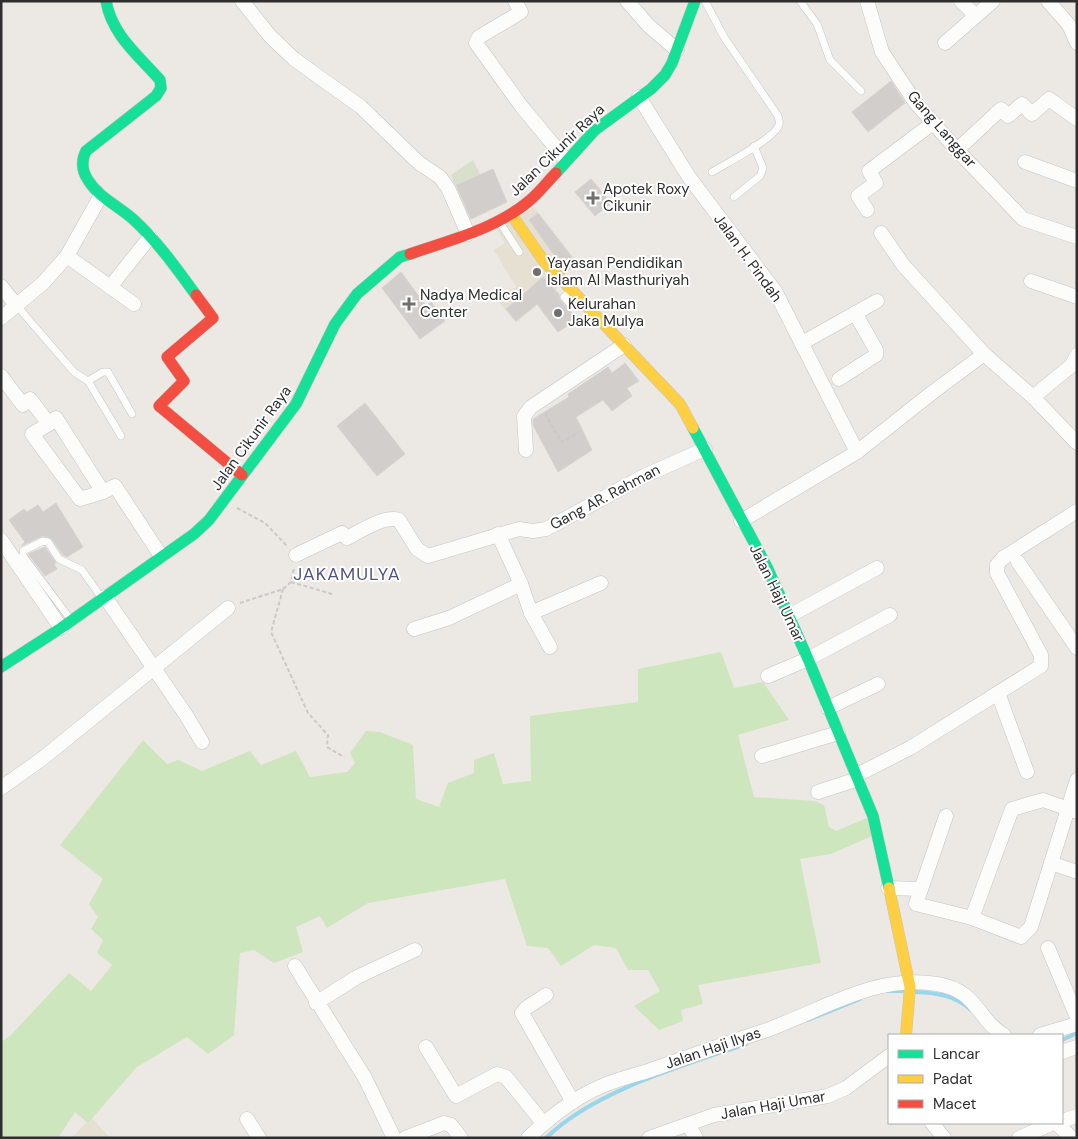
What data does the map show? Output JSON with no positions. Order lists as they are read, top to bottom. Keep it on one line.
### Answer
{"streets":{"street":["Gang Langgar","Jalan Cikunir Raya","Jalan H. Pindah","Gang AR. Rahman","Jalan Haji Umar","Jalan Haji Ilyas"]},"crossings":[["Jalan Cikunir Raya","Jalan H. Pindah"],["Jalan Cikunir Raya","Jalan Haji Umar"],["Gang AR. Rahman","Jalan Haji Umar"],["Jalan Haji Umar","Jalan Haji Ilyas"]],"districts":["JAKAMULYA"],"places":{"health":["Apotek Roxy Cikunir","Nadya Medical Center"],"other":["Yayasan Pendidikan Islam Al Masthuriyah","Kelurahan Jaka Mulya"]},"legend":["Lancar","Padat","Macet"]}
